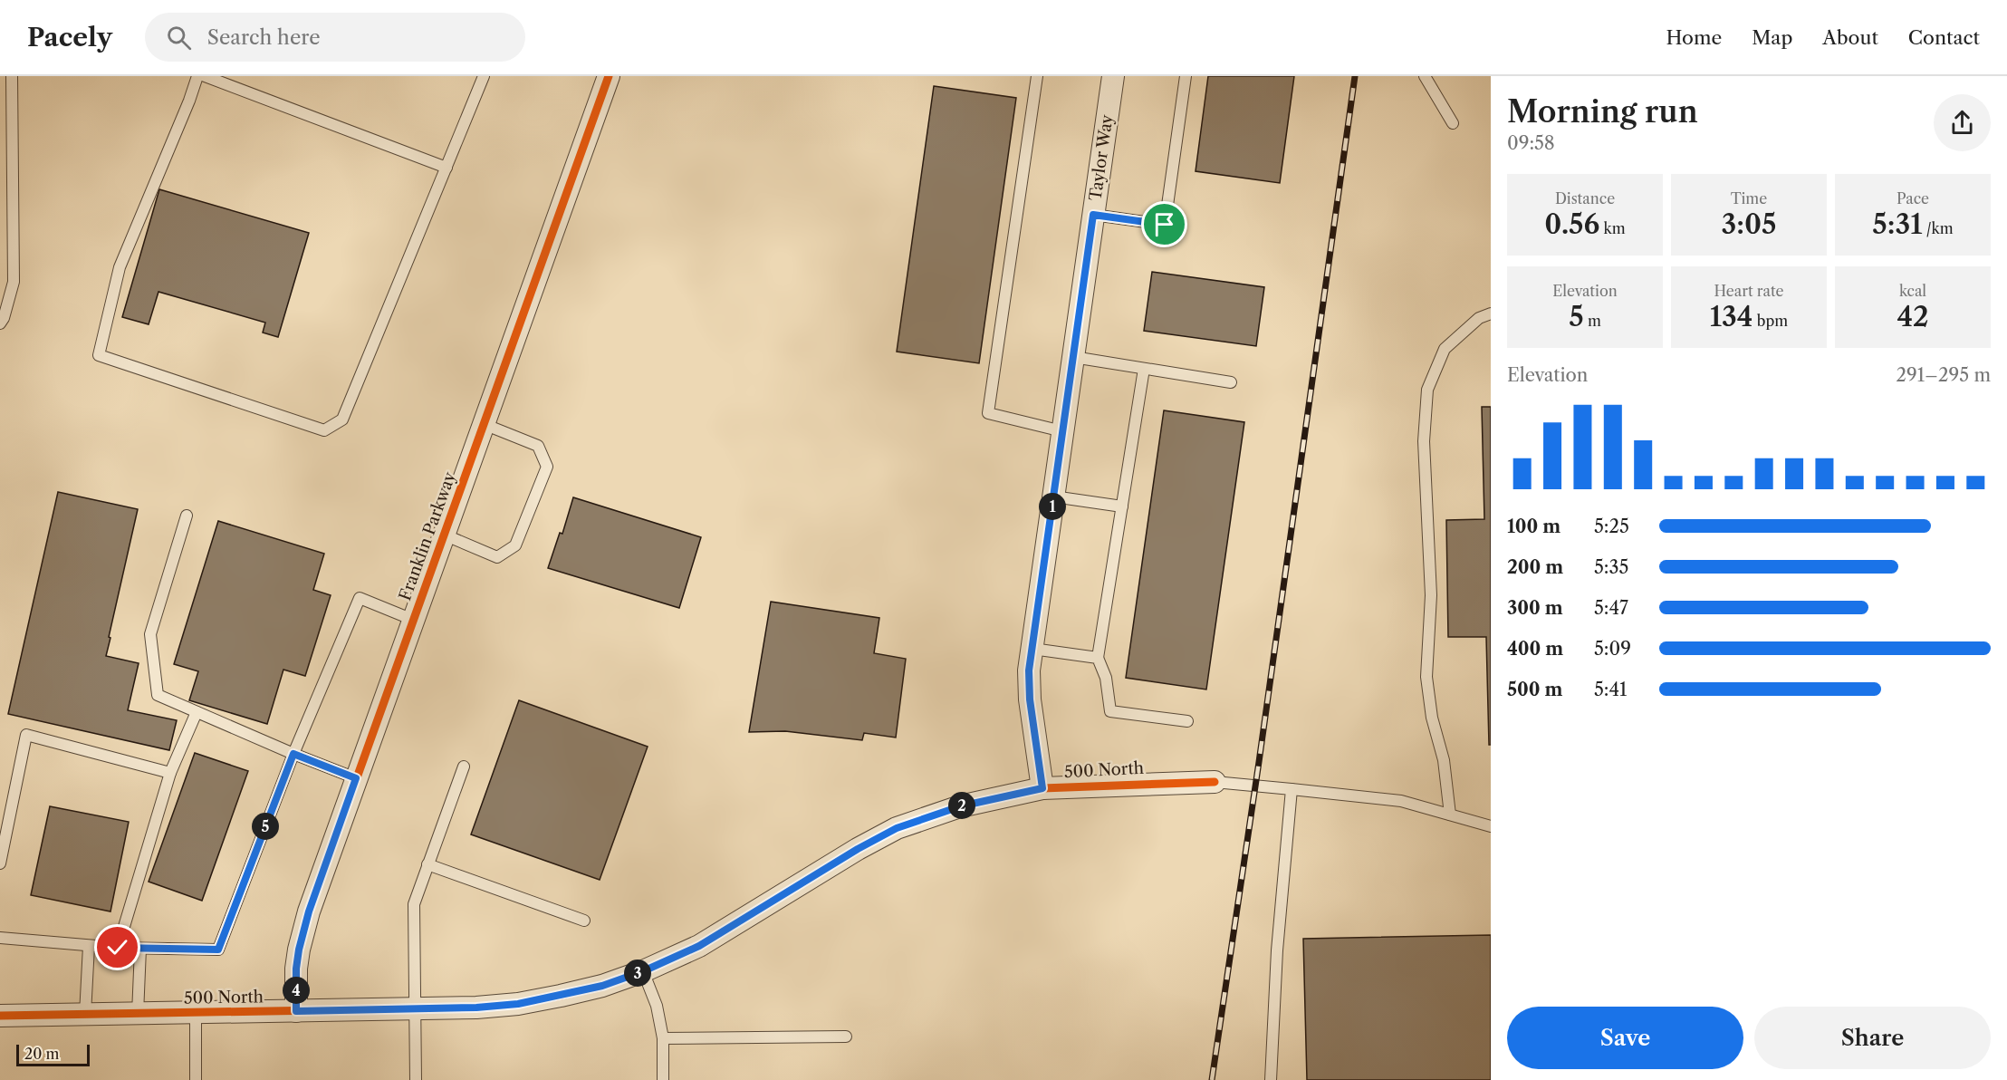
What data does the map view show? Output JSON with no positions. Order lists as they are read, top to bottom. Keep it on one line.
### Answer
{"streets":{"street":["Taylor Way","Franklin Parkway","500 North"]},"crossings":[["Taylor Way","500 North"],["Franklin Parkway","500 North"]],"scale_bar":"20 m","page":{"header":"Pacely","search":"Search here","nav":["Home","Map","About","Contact"],"heading":["Morning run","09:58"],"stats":[["Distance","0.56 km"],["Time","3:05"],["Pace","5:31 /km"],["Elevation","5 m"],["Heart rate","134 bpm"],["kcal","42"]],"chart":["Elevation","291–295 m"],"pins":["1","2","5","3","4"],"list":[{"name":"100 m","note":"5:25"},{"name":"200 m","note":"5:35"},{"name":"300 m","note":"5:47"},{"name":"400 m","note":"5:09"},{"name":"500 m","note":"5:41"}],"buttons":["Save","Share"],"scale":"20 m"}}
